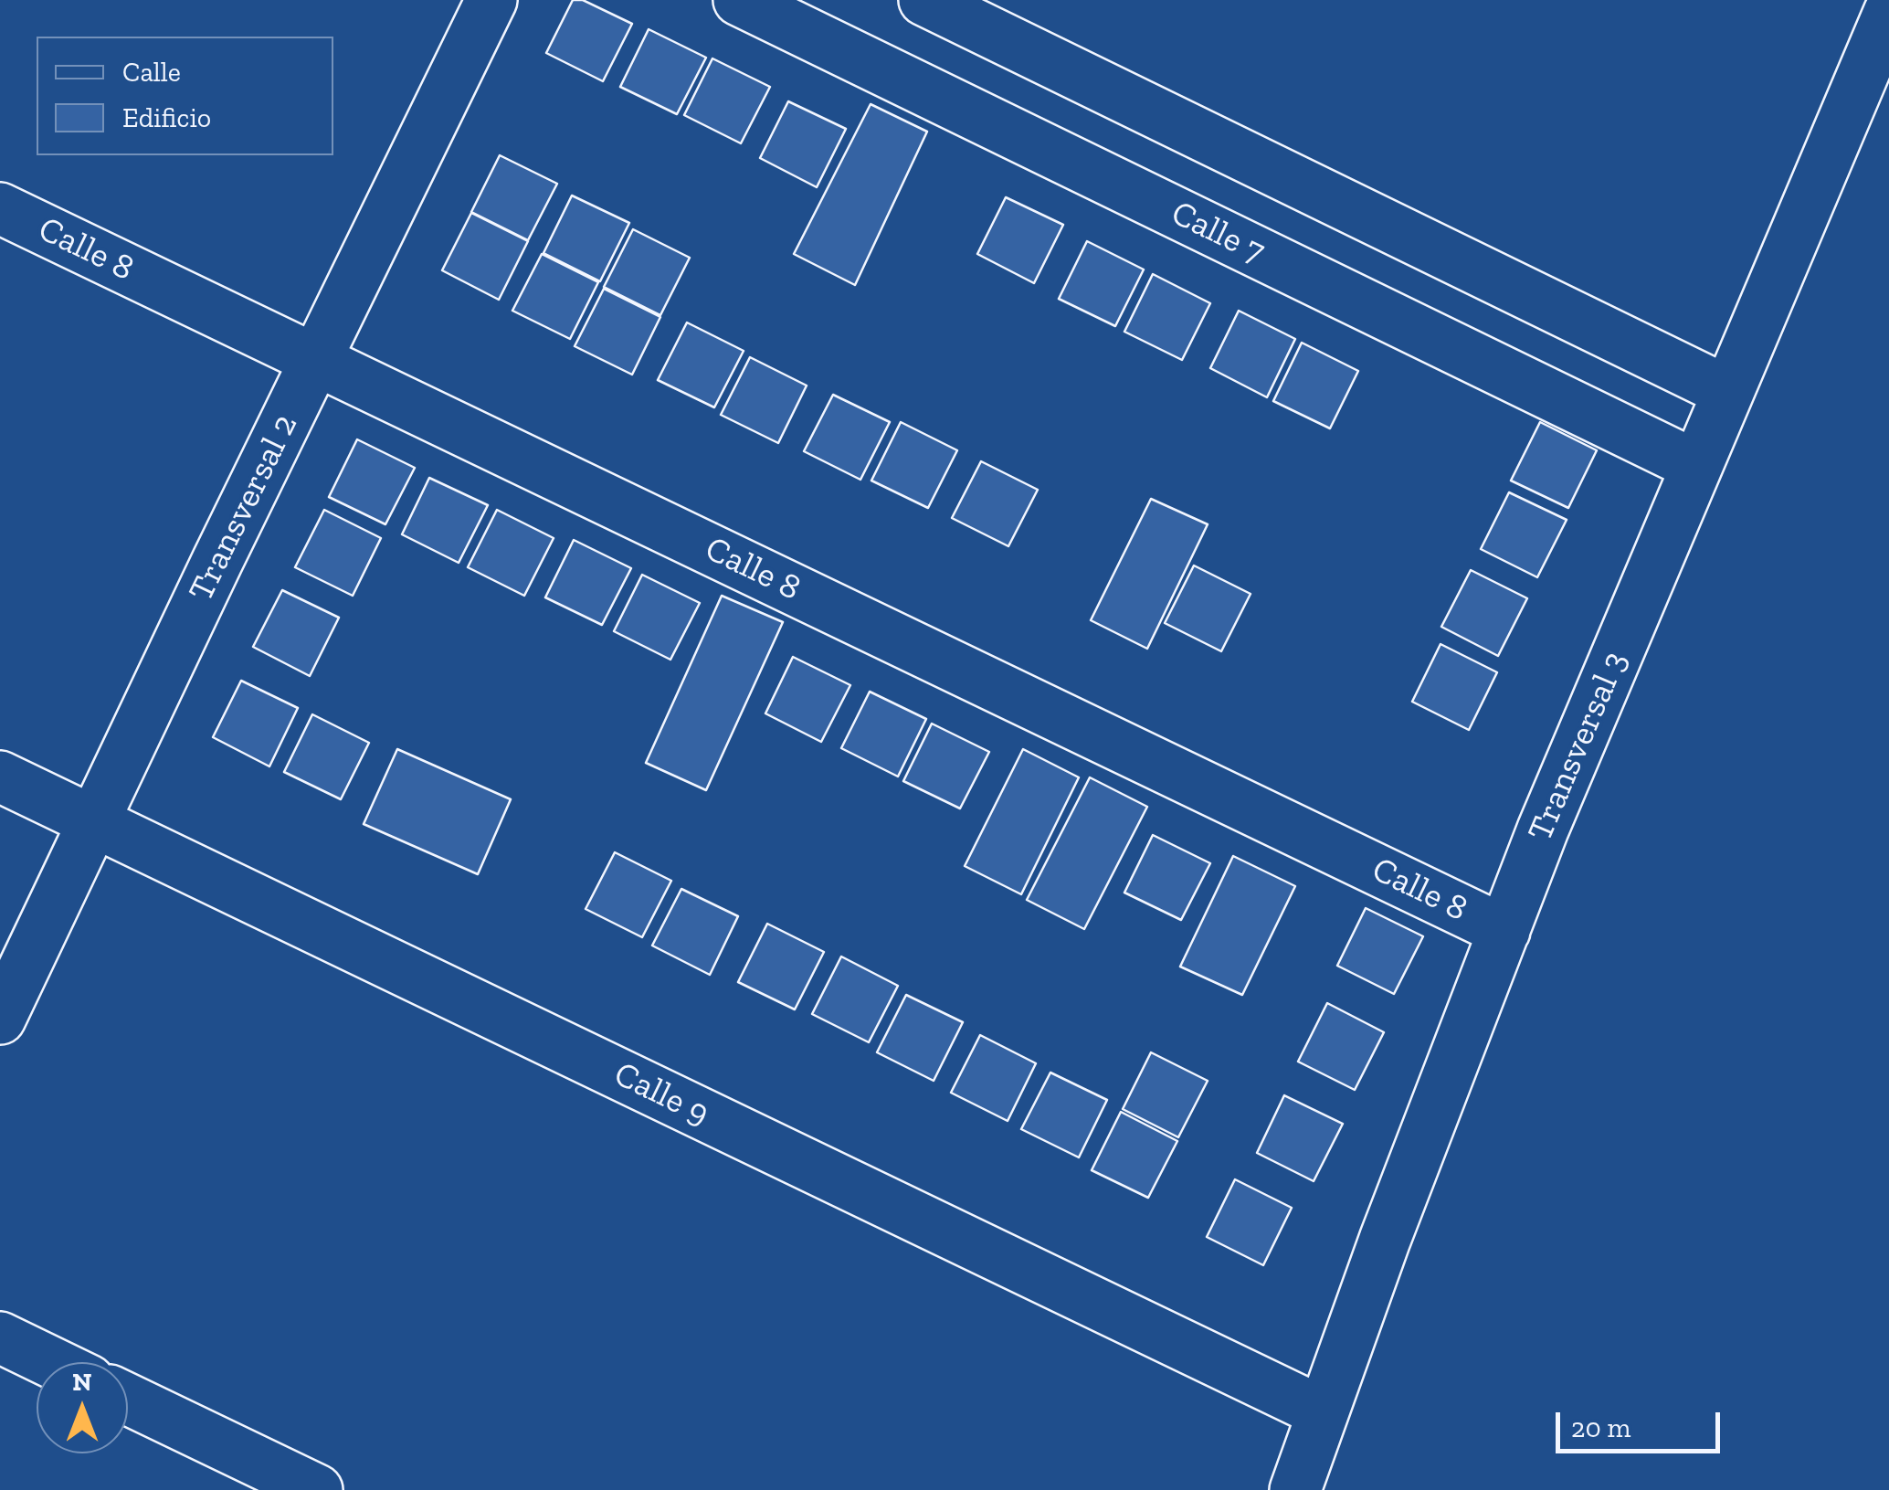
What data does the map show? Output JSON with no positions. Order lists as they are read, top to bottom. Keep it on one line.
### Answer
{"streets":{"street":["Calle 7","Calle 8","Transversal 2","Transversal 3","Calle 9"]},"crossings":[["Calle 7","Transversal 3"],["Calle 8","Transversal 2"],["Calle 8","Transversal 3"],["Transversal 2","Calle 9"],["Transversal 3","Calle 9"]],"legend":["Calle","Edificio"],"scale_bar":"20 m","north":"top"}
